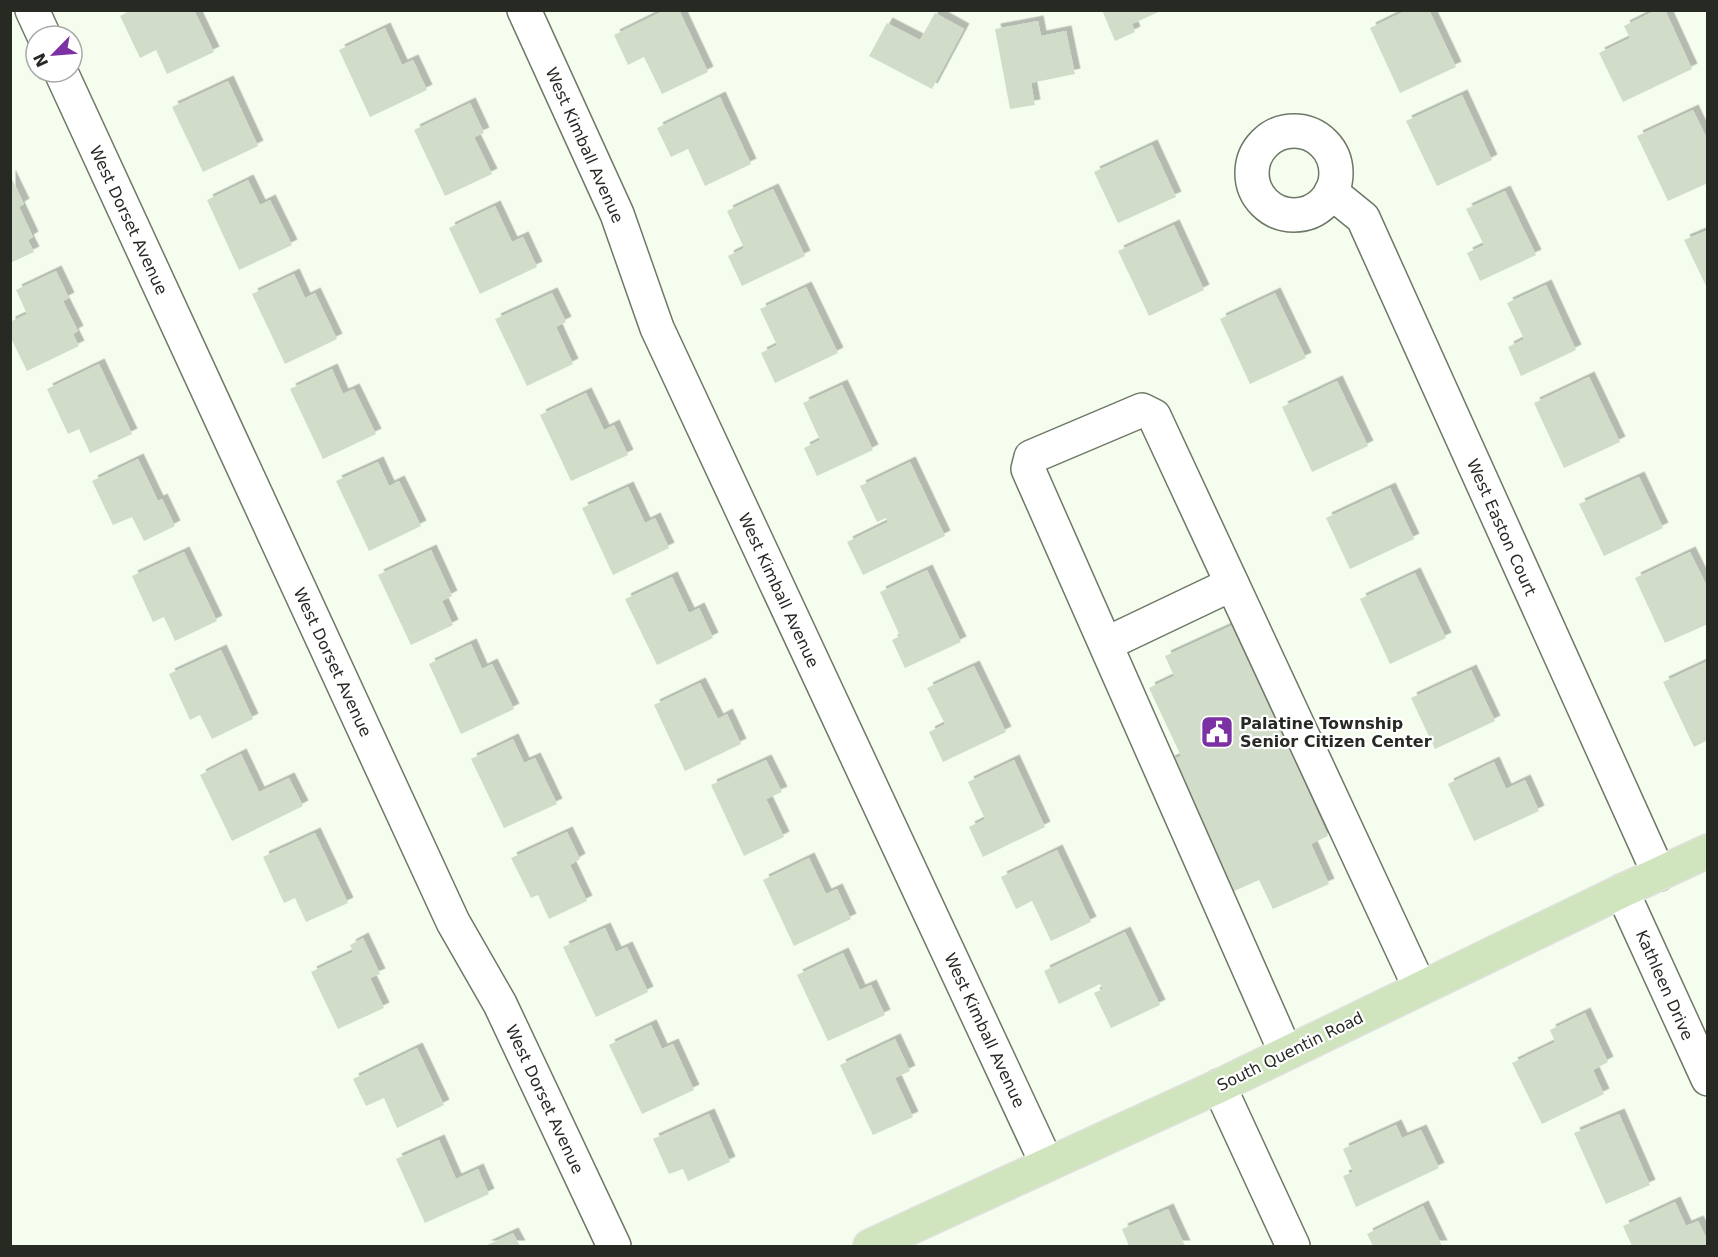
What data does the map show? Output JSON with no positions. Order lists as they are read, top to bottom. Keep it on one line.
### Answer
{"streets":{"main road":["South Quentin Road"],"street":["West Kimball Avenue","West Dorset Avenue","West Easton Court","Kathleen Drive"]},"crossings":[["West Kimball Avenue","South Quentin Road"],["West Easton Court","South Quentin Road"],["Kathleen Drive","South Quentin Road"]],"places":{"public building":["Palatine Township Senior Citizen Center"]},"north":"bottom left"}
